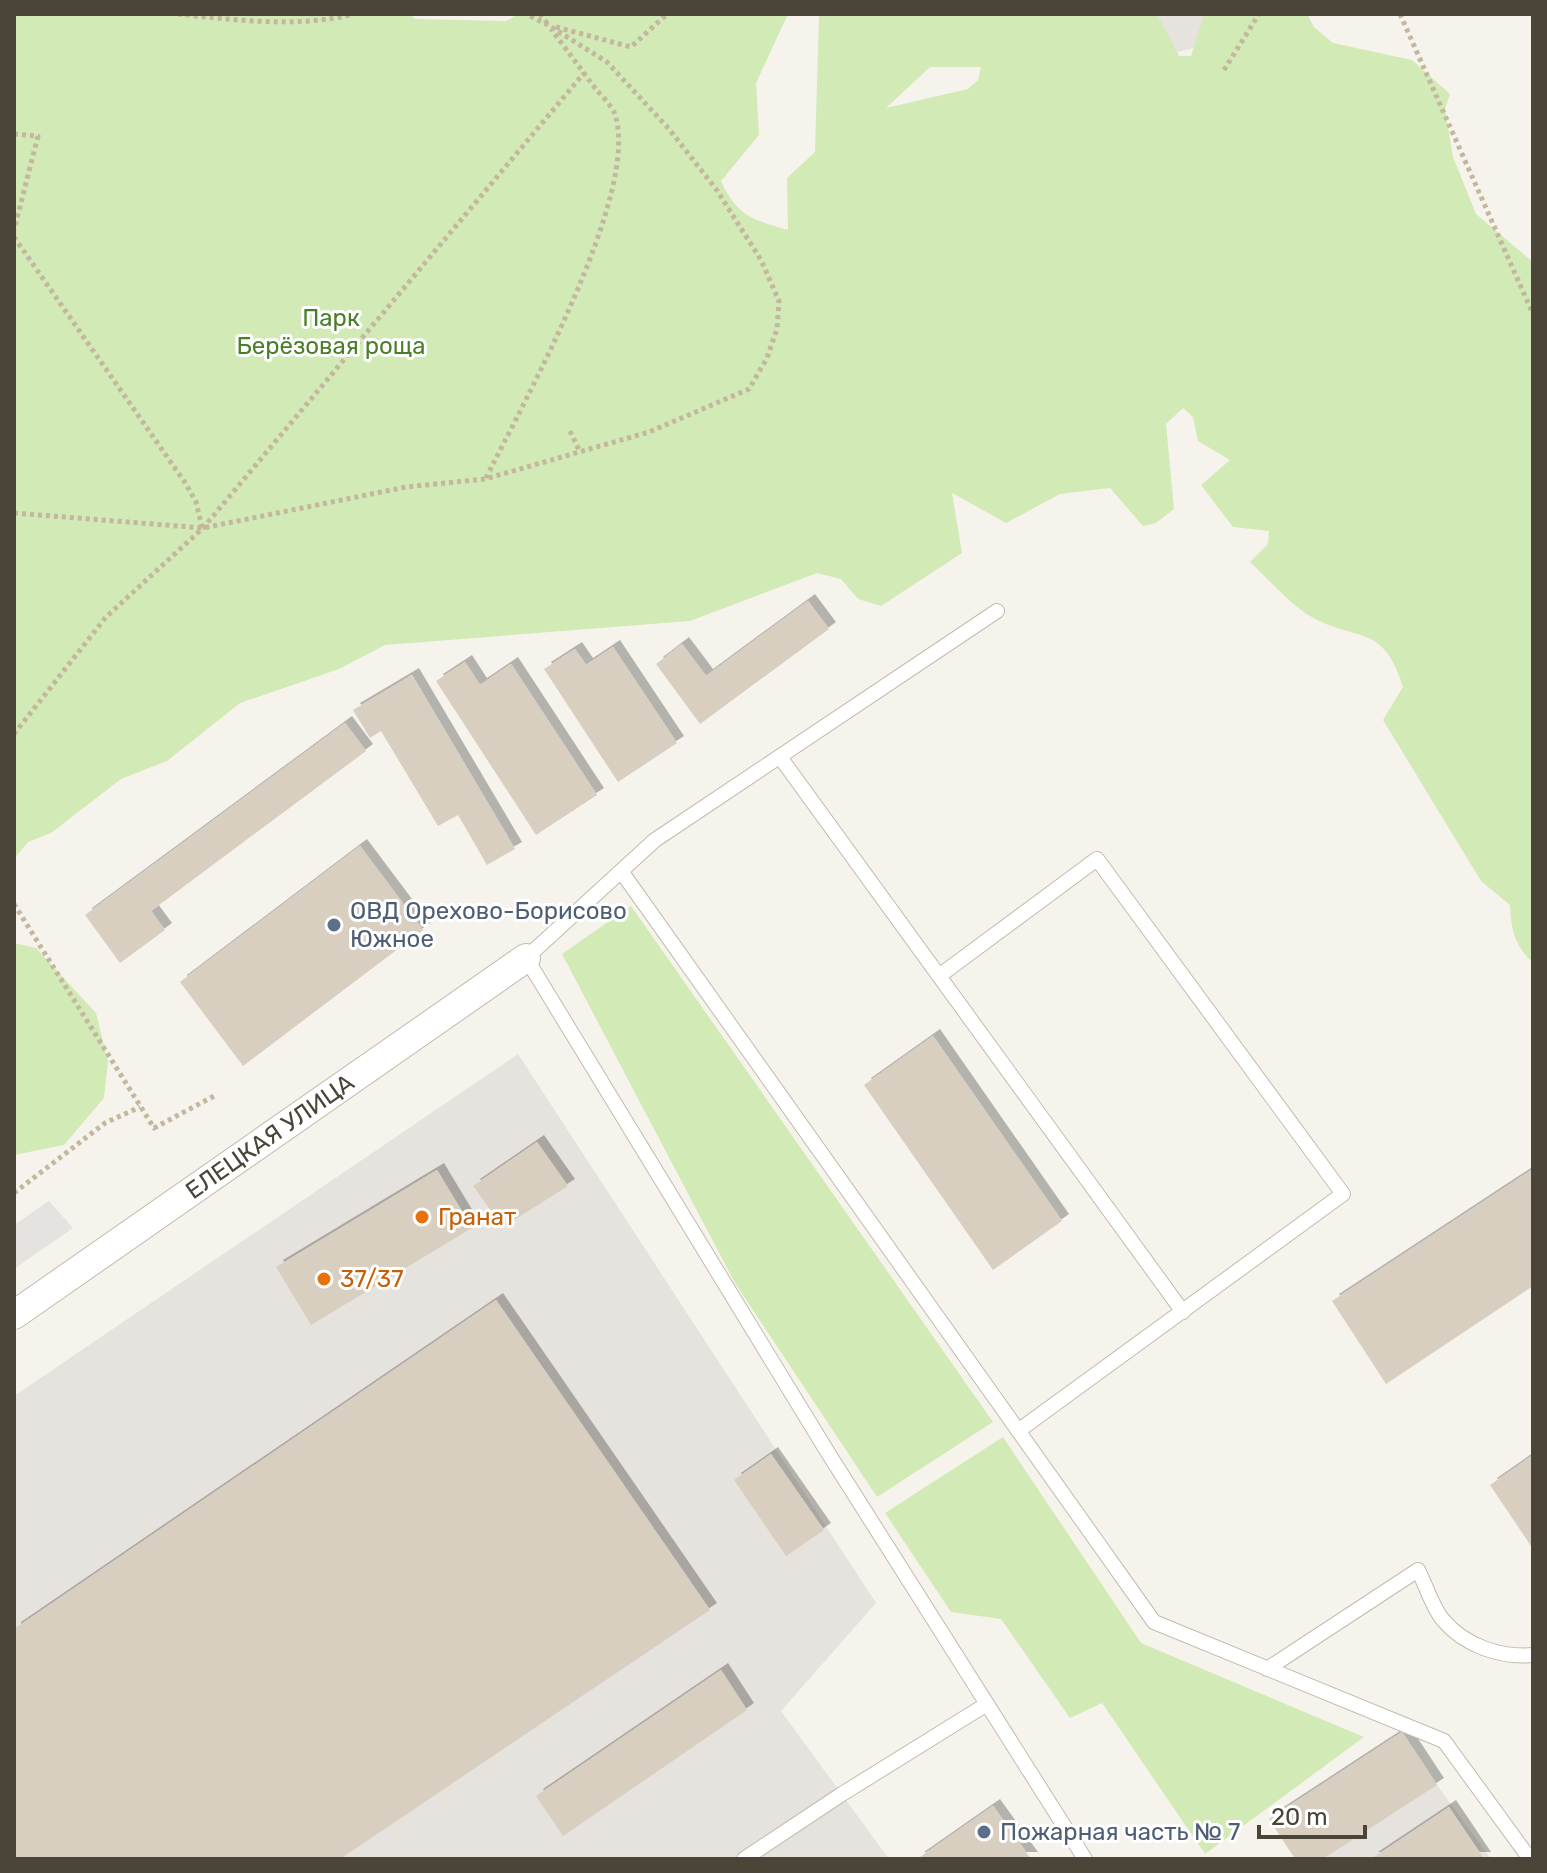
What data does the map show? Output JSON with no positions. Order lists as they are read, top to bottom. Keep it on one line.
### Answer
{"streets":{"street":["ЕЛЕЦКАЯ УЛИЦА"]},"parks":["Парк Берёзовая роща"],"places":["ОВД Орехово-Борисово Южное","Гранат","37/37","Пожарная часть № 7"],"scale_bar":"20 m"}
